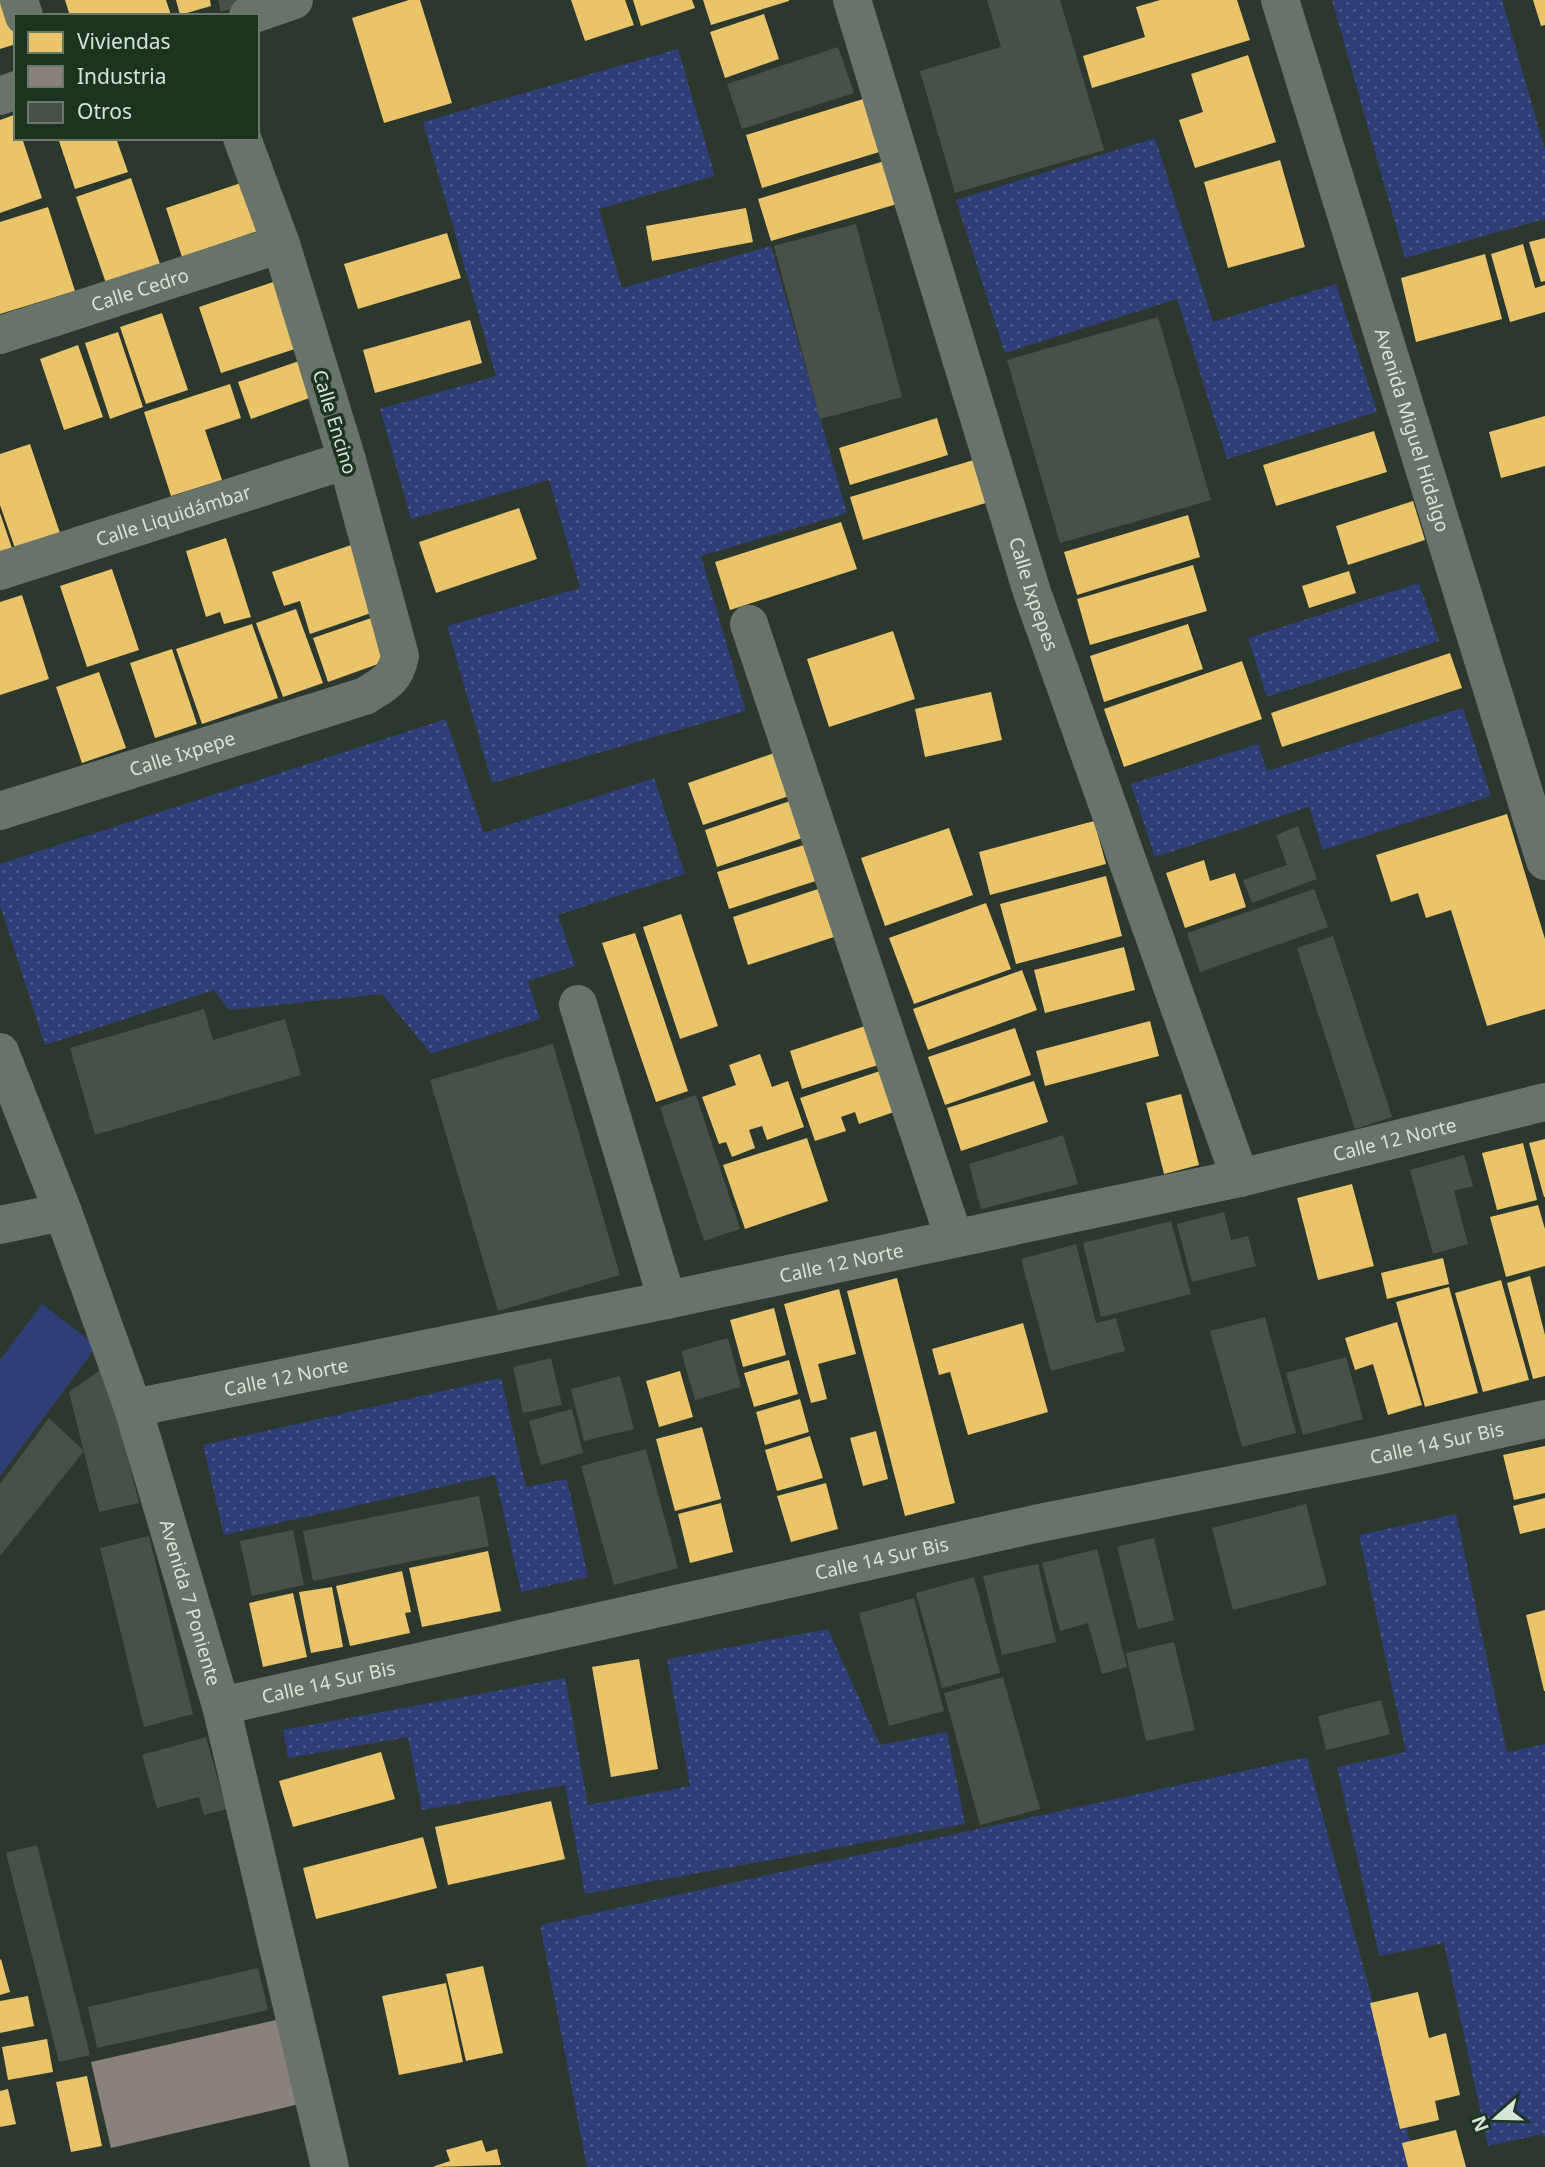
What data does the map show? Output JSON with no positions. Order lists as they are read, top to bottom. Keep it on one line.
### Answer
{"streets":{"street":["Calle Cedro","Calle Encino","Avenida Miguel Hidalgo","Calle Liquidámbar","Calle Ixpepes","Calle Ixpepe","Calle 12 Norte","Calle 14 Sur Bis","Avenida 7 Poniente"]},"crossings":[["Calle Cedro","Calle Encino"],["Calle Encino","Calle Liquidámbar"],["Calle Encino","Calle Ixpepe"],["Calle Ixpepes","Calle 12 Norte"],["Calle 12 Norte","Avenida 7 Poniente"],["Calle 14 Sur Bis","Avenida 7 Poniente"]],"legend":["Viviendas","Industria","Otros"],"north":"left"}
